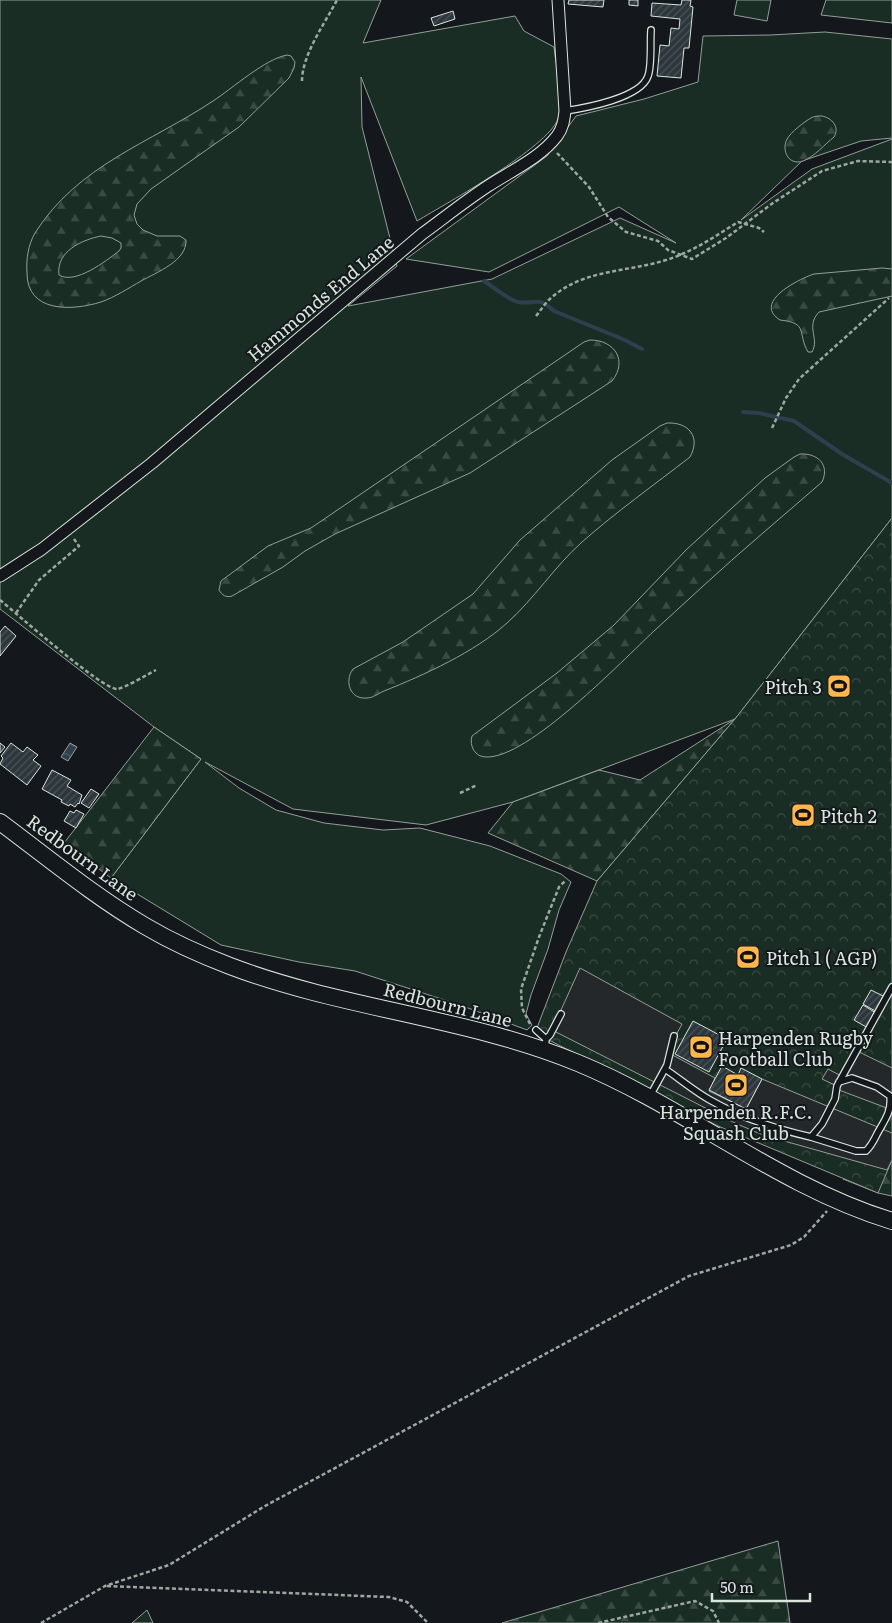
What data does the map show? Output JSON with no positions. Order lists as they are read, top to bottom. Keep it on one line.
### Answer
{"streets":{"main road":["Redbourn Lane"],"street":["Hammonds End Lane"]},"places":{"sports":["Pitch 3","Pitch 2","Pitch 1 ( AGP)","Harpenden Rugby Football Club","Harpenden R.F.C. Squash Club"]},"scale_bar":"50 m"}
